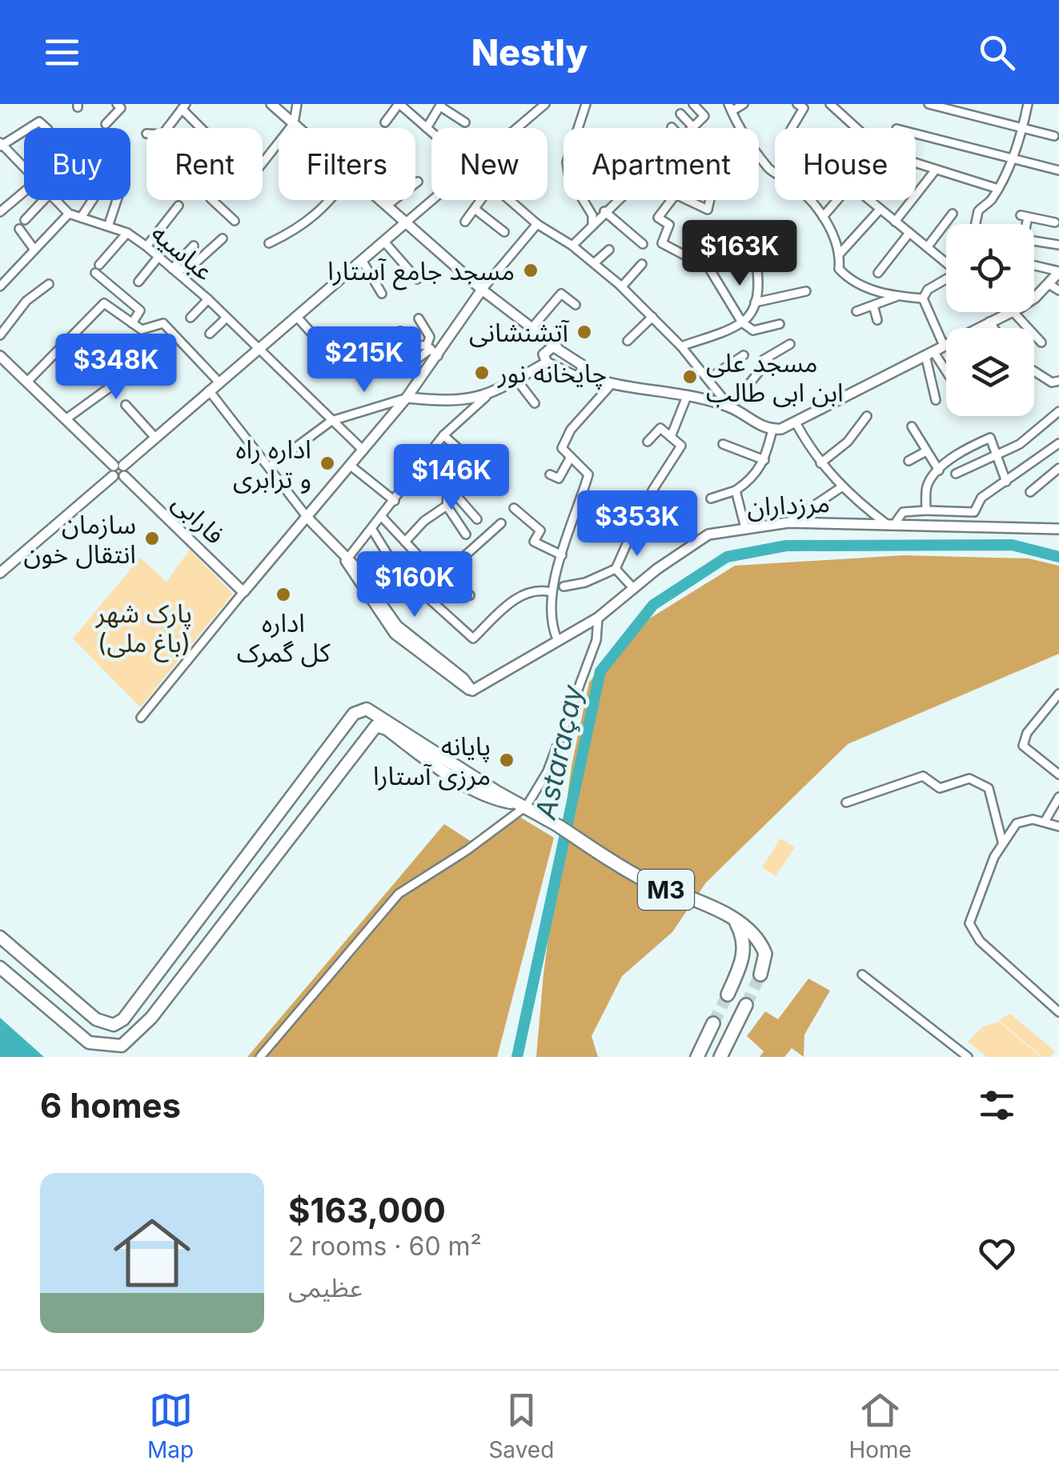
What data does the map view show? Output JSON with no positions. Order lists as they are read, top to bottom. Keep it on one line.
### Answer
{"streets":{"highway":["M3"],"street":["عباسیه","مرزداران","فارابی"]},"water":["Astaraçay"],"parks":["پارک شهر (باغ ملی)"],"places":["مسجد جامع آستارا","آتشنشانی","چایخانه نور","مسجد علی ابن ابی طالب","اداره راه و ترابری","سازمان انتقال خون","اداره کل گمرک","پایانه مرزی آستارا"],"page":{"header":"Nestly","chip":["Buy","Rent","Filters","New","Apartment","House"],"price":["$163K","$215K","$348K","$146K","$353K","$160K"],"heading":"6 homes","list":[{"name":"$163,000","note":"2 rooms · 60 m² · عظیمی"}],"tabs":["Map","Saved","Home"]}}
